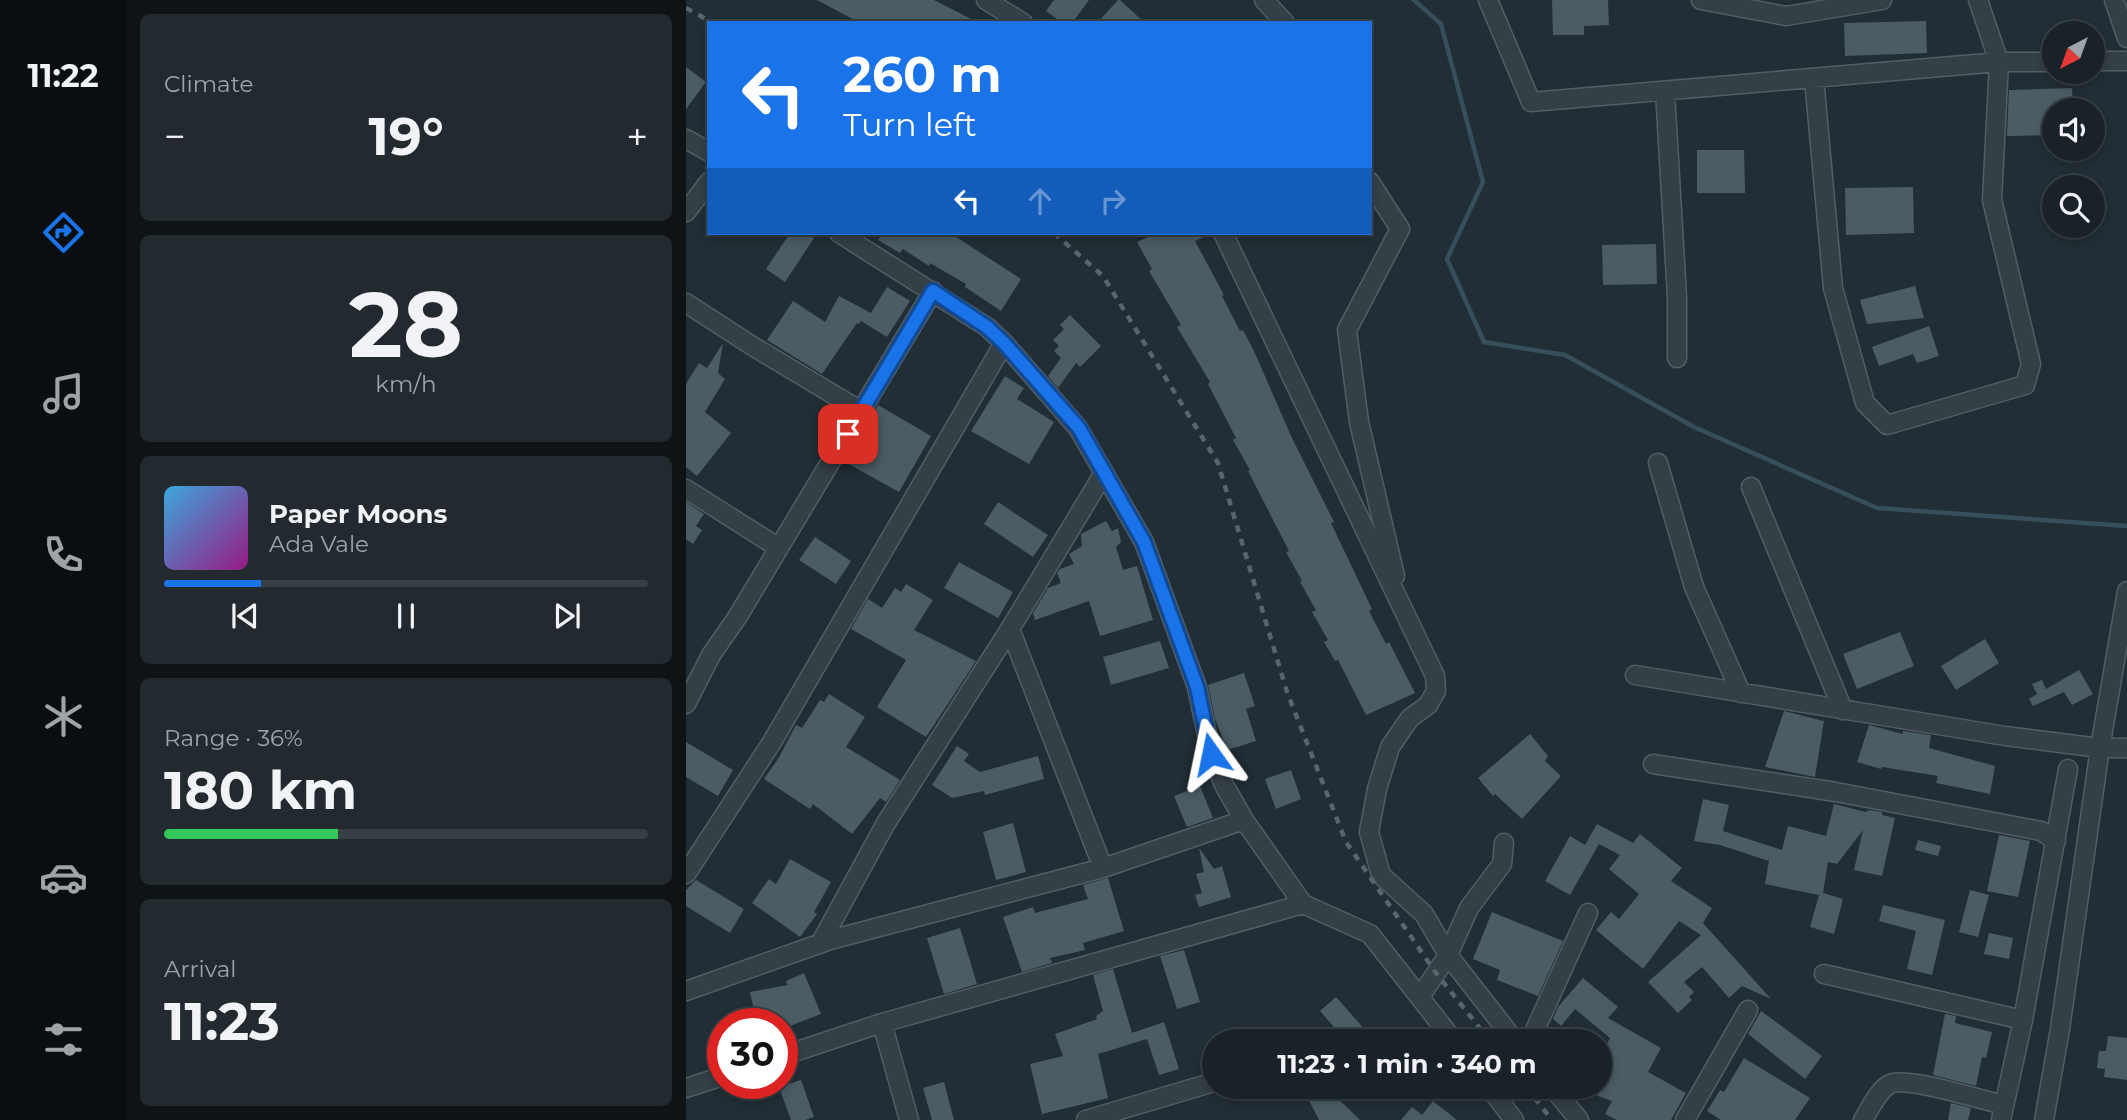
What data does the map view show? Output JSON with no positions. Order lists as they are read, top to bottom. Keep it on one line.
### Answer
{"north":"bottom left","page":{"tabs":"11:22","tile":["Climate",["28","km/h"],["Range · 36%","180 km"],["Arrival","11:23"]],"turn":["260 m","Turn left"],"heat":["−","19°","+"],"song":["Paper Moons","Ada Vale"],"limit":"30","trip":"11:23 · 1 min · 340 m"}}
